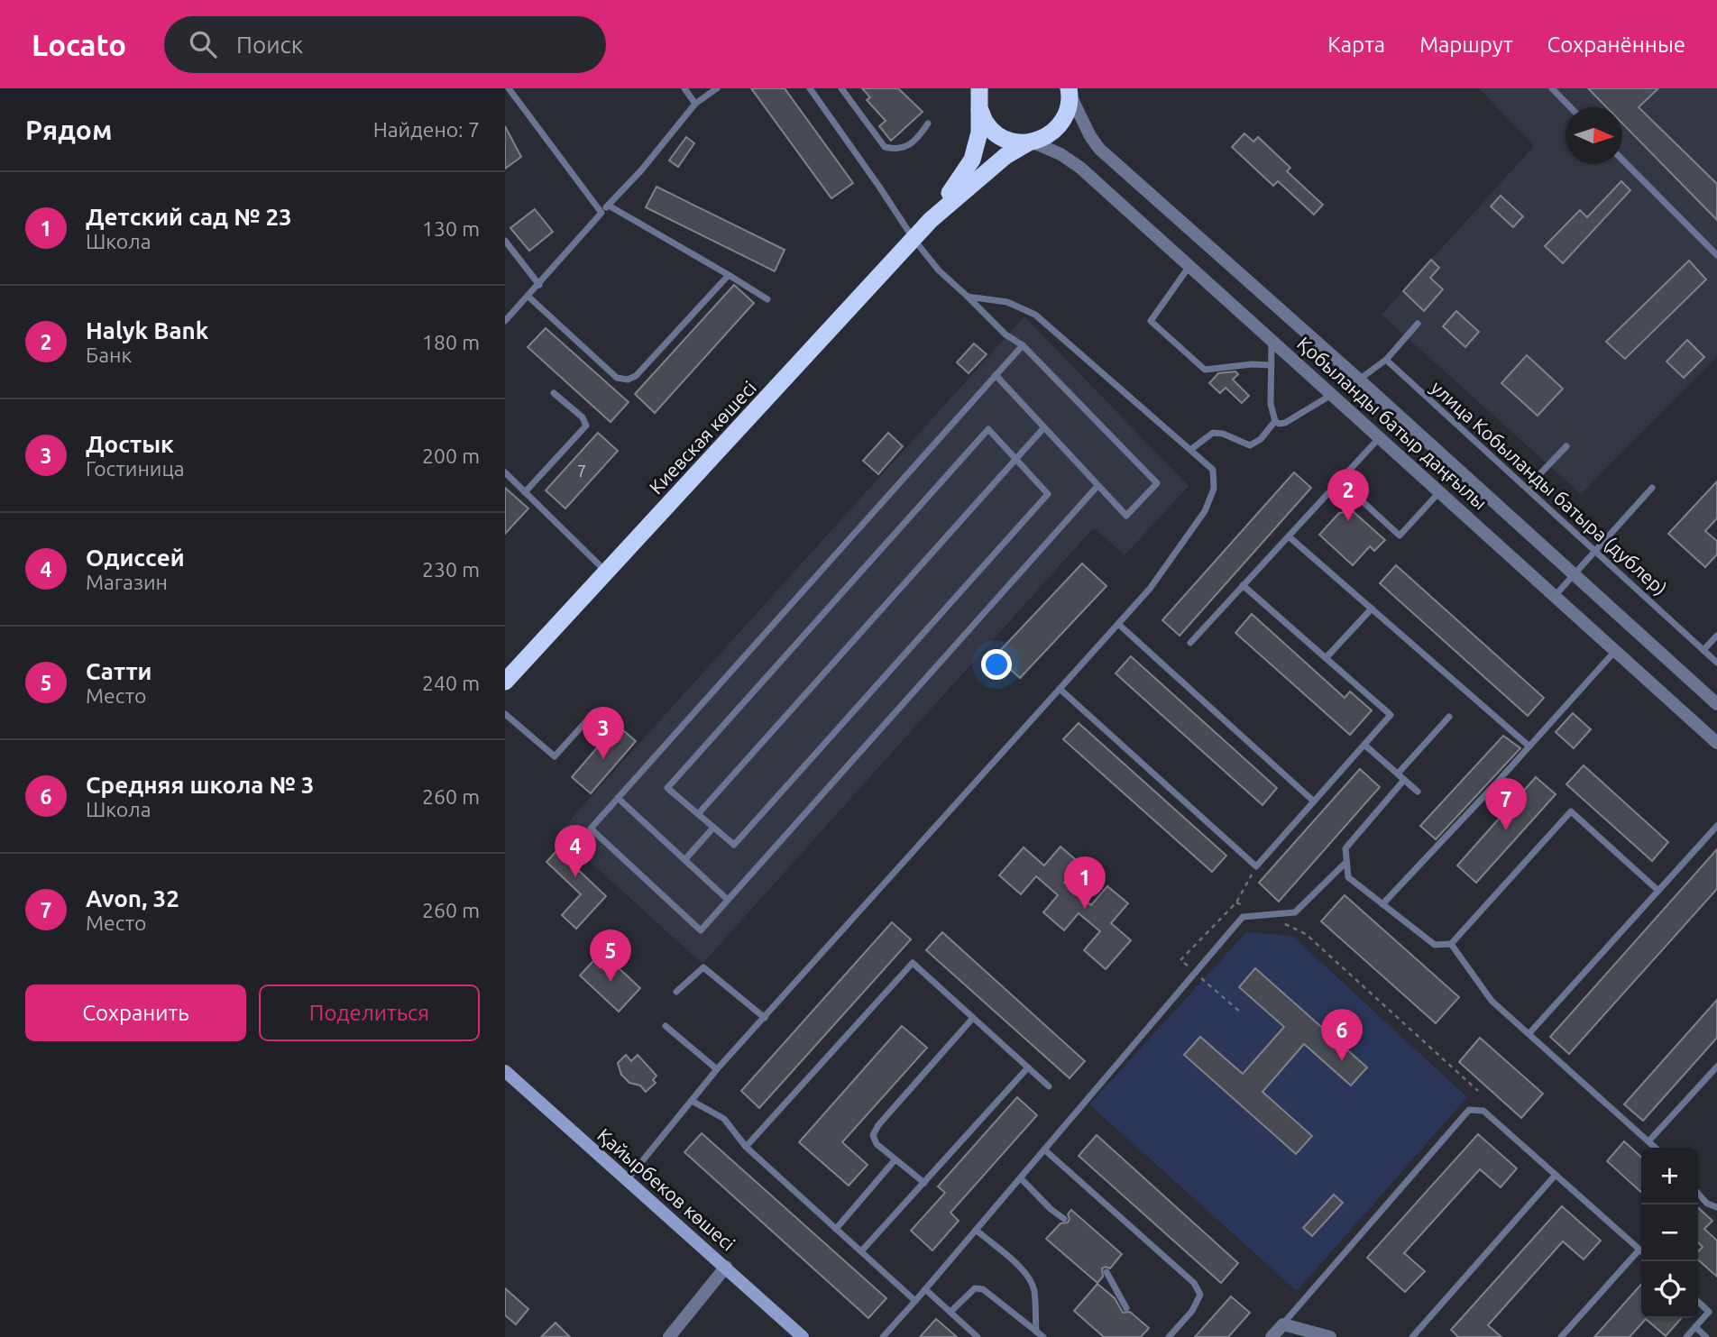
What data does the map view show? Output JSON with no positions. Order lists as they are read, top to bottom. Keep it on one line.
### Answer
{"streets":{"highway":["Киевская көшесі"],"main road":["Қайырбеков көшесі"],"street":["Қобыланды батыр даңғылы"],"lane":["улица Кобыланды батыра (дублер)"]},"house_numbers":["7"],"north":"right","page":{"header":"Locato","search":"Поиск","nav":["Карта","Маршрут","Сохранённые"],"heading":["Рядом","Найдено: 7"],"list":[{"mark":"1","name":"Детский сад № 23","note":"Школа","value":"130 m"},{"mark":"2","name":"Halyk Bank","note":"Банк","value":"180 m"},{"mark":"3","name":"Достык","note":"Гостиница","value":"200 m"},{"mark":"4","name":"Одиссей","note":"Магазин","value":"230 m"},{"mark":"5","name":"Сатти","note":"Место","value":"240 m"},{"mark":"6","name":"Средняя школа № 3","note":"Школа","value":"260 m"},{"mark":"7","name":"Avon, 32","note":"Место","value":"260 m"}],"pins":["2","3","7","4","1","5","6"],"buttons":["Сохранить","Поделиться"],"map_buttons":["+","−"]}}
